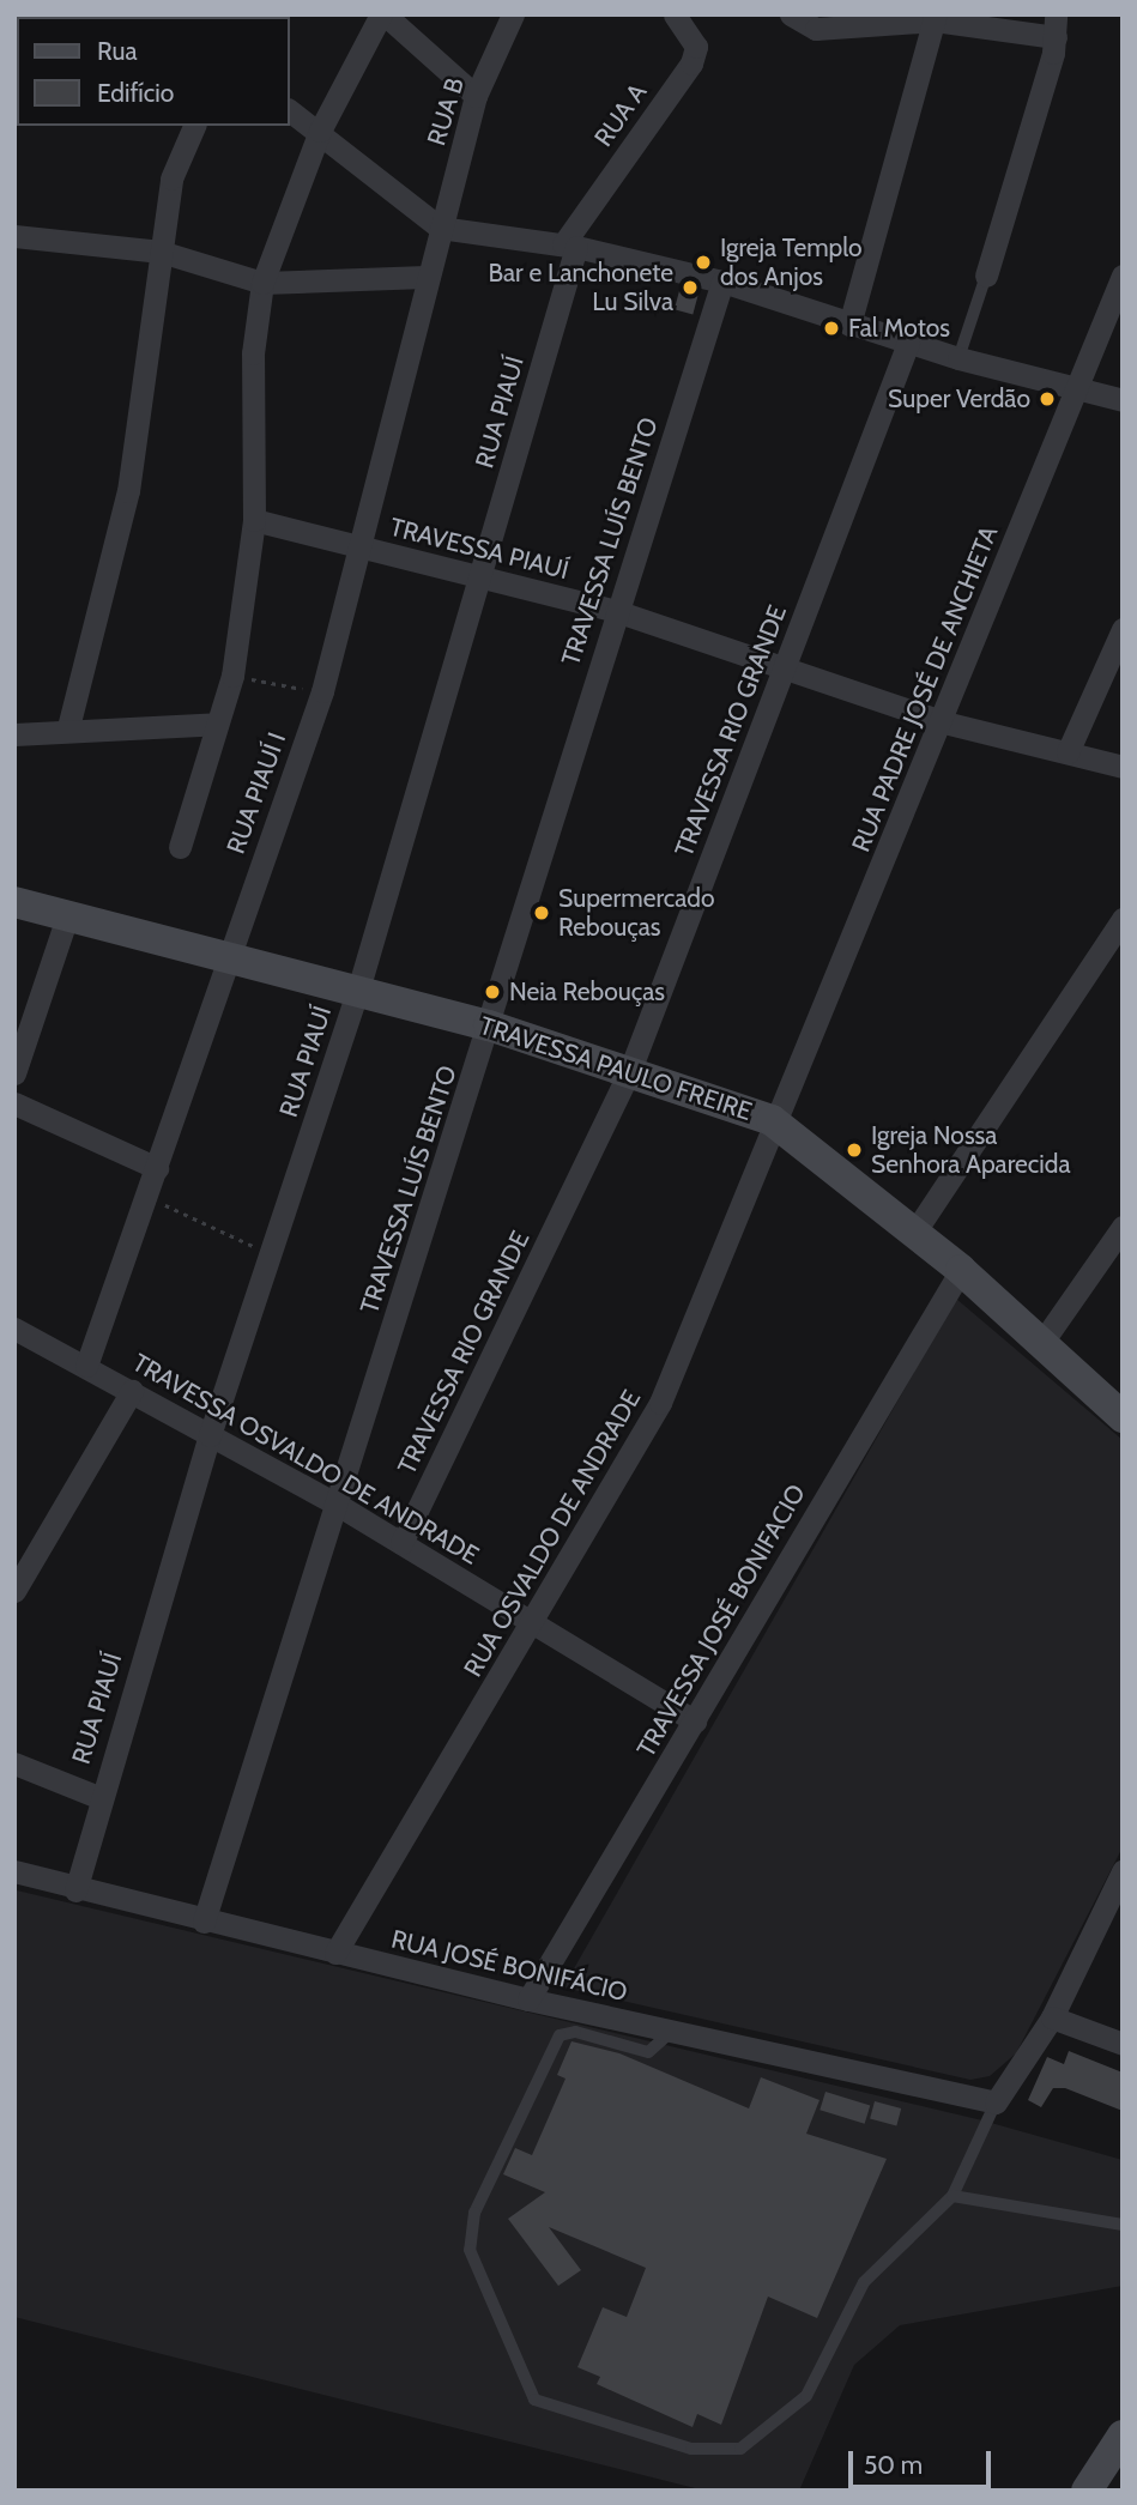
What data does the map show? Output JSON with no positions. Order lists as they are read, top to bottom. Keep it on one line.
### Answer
{"streets":{"street":["RUA B","RUA A","RUA PIAUÍ","TRAVESSA LUÍS BENTO","TRAVESSA PIAUÍ","RUA PADRE JOSÉ DE ANCHIETA","TRAVESSA RIO GRANDE","RUA PIAUÍ I","TRAVESSA PAULO FREIRE","TRAVESSA OSVALDO DE ANDRADE","RUA OSVALDO DE ANDRADE","TRAVESSA JOSÉ BONIFACIO","RUA JOSÉ BONIFÁCIO"]},"crossings":[["RUA B","RUA PIAUÍ I"],["RUA A","RUA PIAUÍ"],["RUA PIAUÍ","TRAVESSA PIAUÍ"],["RUA PIAUÍ","TRAVESSA PAULO FREIRE"],["RUA PIAUÍ","TRAVESSA OSVALDO DE ANDRADE"],["RUA PIAUÍ","RUA JOSÉ BONIFÁCIO"],["TRAVESSA LUÍS BENTO","TRAVESSA PIAUÍ"],["TRAVESSA LUÍS BENTO","TRAVESSA PAULO FREIRE"],["TRAVESSA LUÍS BENTO","TRAVESSA OSVALDO DE ANDRADE"],["TRAVESSA LUÍS BENTO","RUA JOSÉ BONIFÁCIO"],["TRAVESSA PIAUÍ","RUA PADRE JOSÉ DE ANCHIETA"],["TRAVESSA PIAUÍ","TRAVESSA RIO GRANDE"],["TRAVESSA PIAUÍ","RUA PIAUÍ I"],["RUA PADRE JOSÉ DE ANCHIETA","TRAVESSA PAULO FREIRE"],["RUA PADRE JOSÉ DE ANCHIETA","RUA OSVALDO DE ANDRADE"],["TRAVESSA RIO GRANDE","TRAVESSA PAULO FREIRE"],["TRAVESSA RIO GRANDE","TRAVESSA OSVALDO DE ANDRADE"],["RUA PIAUÍ I","TRAVESSA PAULO FREIRE"],["RUA PIAUÍ I","TRAVESSA OSVALDO DE ANDRADE"],["TRAVESSA PAULO FREIRE","RUA OSVALDO DE ANDRADE"],["TRAVESSA PAULO FREIRE","TRAVESSA JOSÉ BONIFACIO"],["TRAVESSA OSVALDO DE ANDRADE","RUA OSVALDO DE ANDRADE"],["TRAVESSA OSVALDO DE ANDRADE","TRAVESSA JOSÉ BONIFACIO"],["RUA OSVALDO DE ANDRADE","RUA JOSÉ BONIFÁCIO"],["TRAVESSA JOSÉ BONIFACIO","RUA JOSÉ BONIFÁCIO"]],"places":["Igreja Templo dos Anjos","Bar e Lanchonete Lu Silva","Fal Motos","Super Verdão","Supermercado Rebouças","Neia Rebouças","Igreja Nossa Senhora Aparecida"],"legend":["Rua","Edifício"],"scale_bar":"50 m"}
